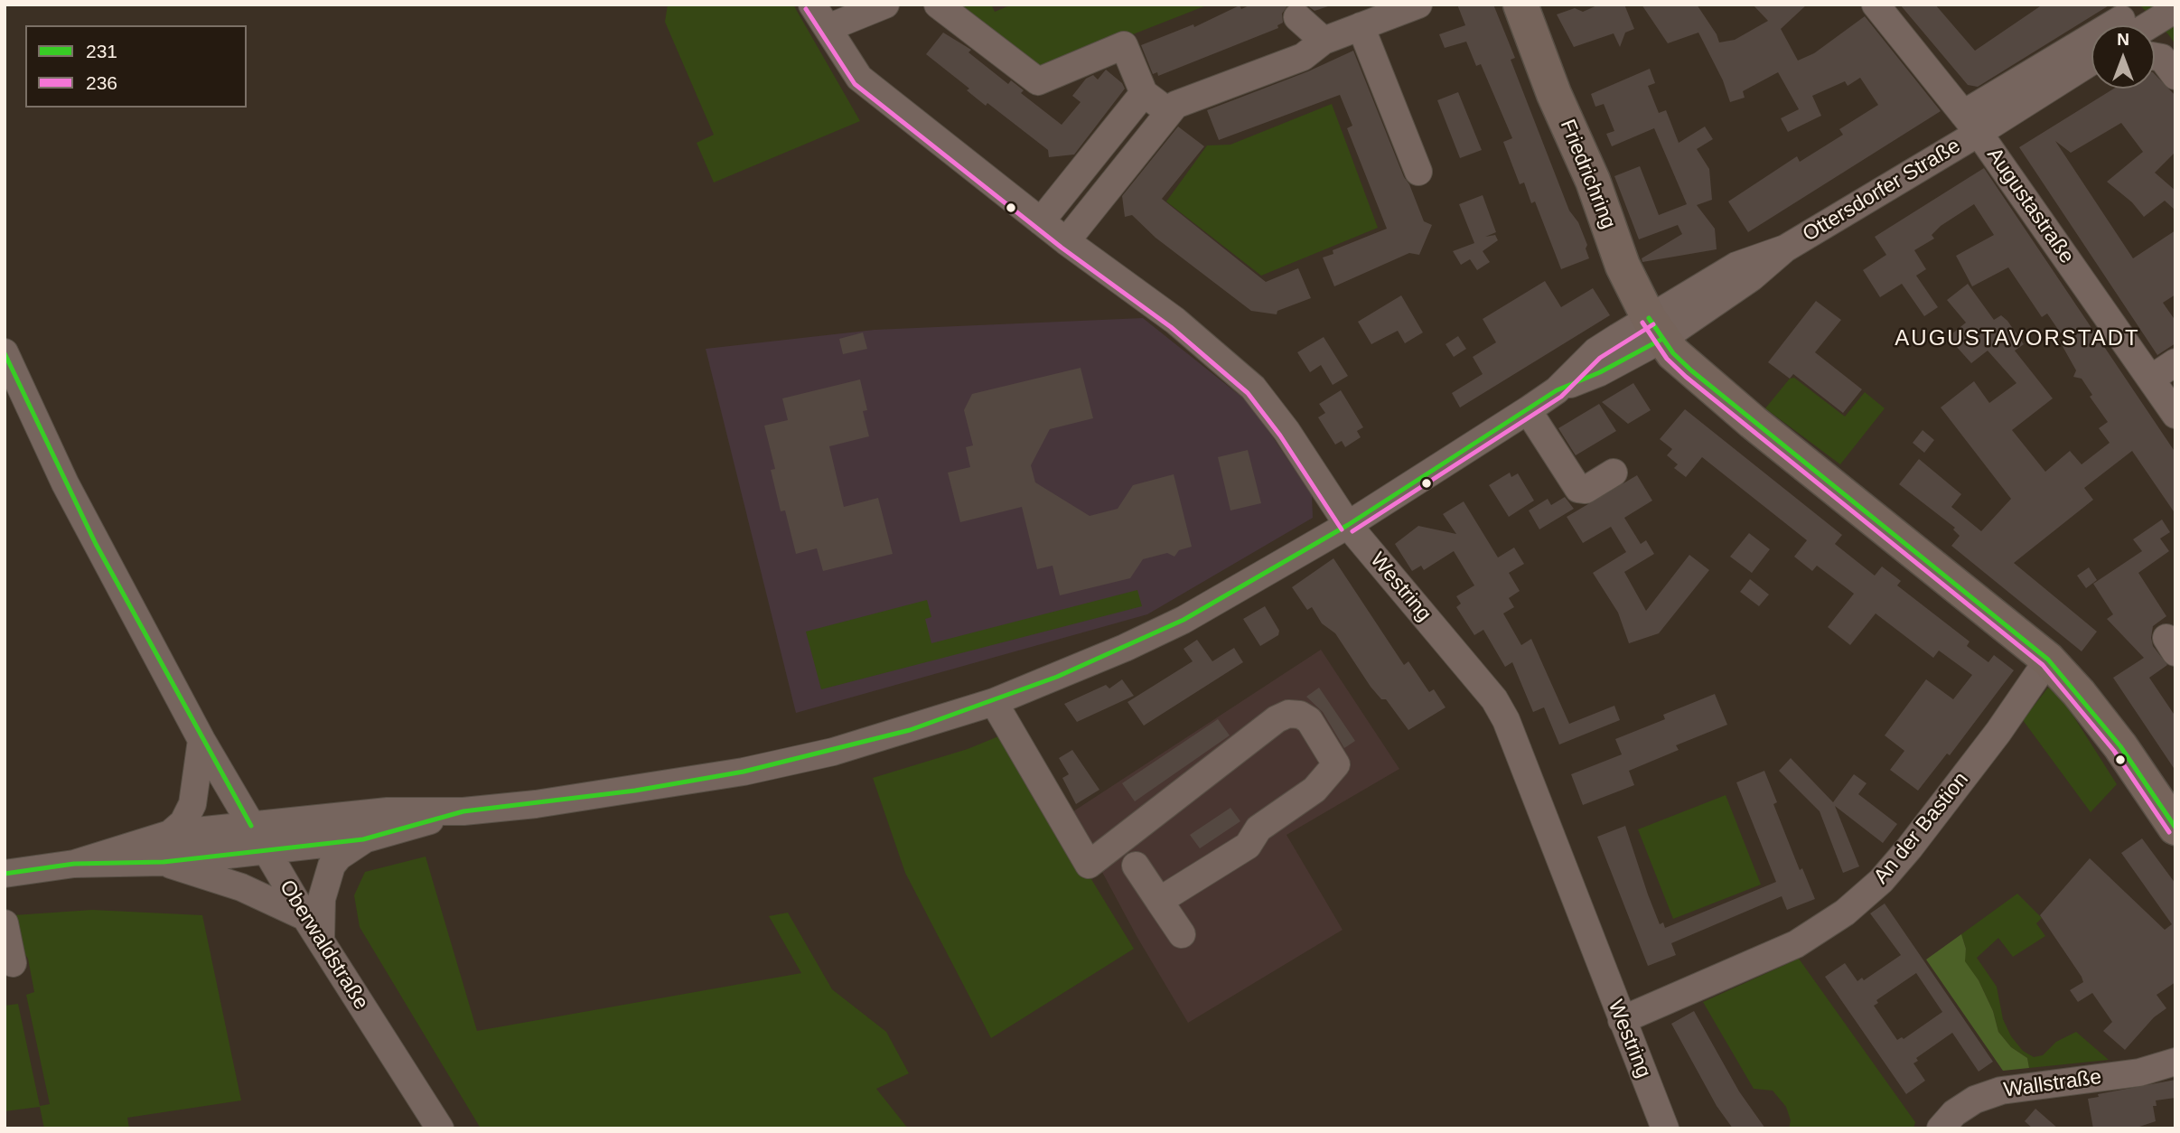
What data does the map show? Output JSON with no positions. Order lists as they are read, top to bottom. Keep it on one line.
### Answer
{"streets":{"main road":["Friedrichring"],"street":["Ottersdorfer Straße","Augustastraße","Westring","An der Bastion","Oberwaldstraße","Wallstraße"]},"crossings":[["Friedrichring","Ottersdorfer Straße"],["Friedrichring","An der Bastion"],["Ottersdorfer Straße","Augustastraße"],["Ottersdorfer Straße","Westring"],["Ottersdorfer Straße","Oberwaldstraße"],["Westring","An der Bastion"]],"districts":["AUGUSTAVORSTADT"],"lines":["transit line 236","transit line 231"],"legend":["231","236"],"north":"top"}
